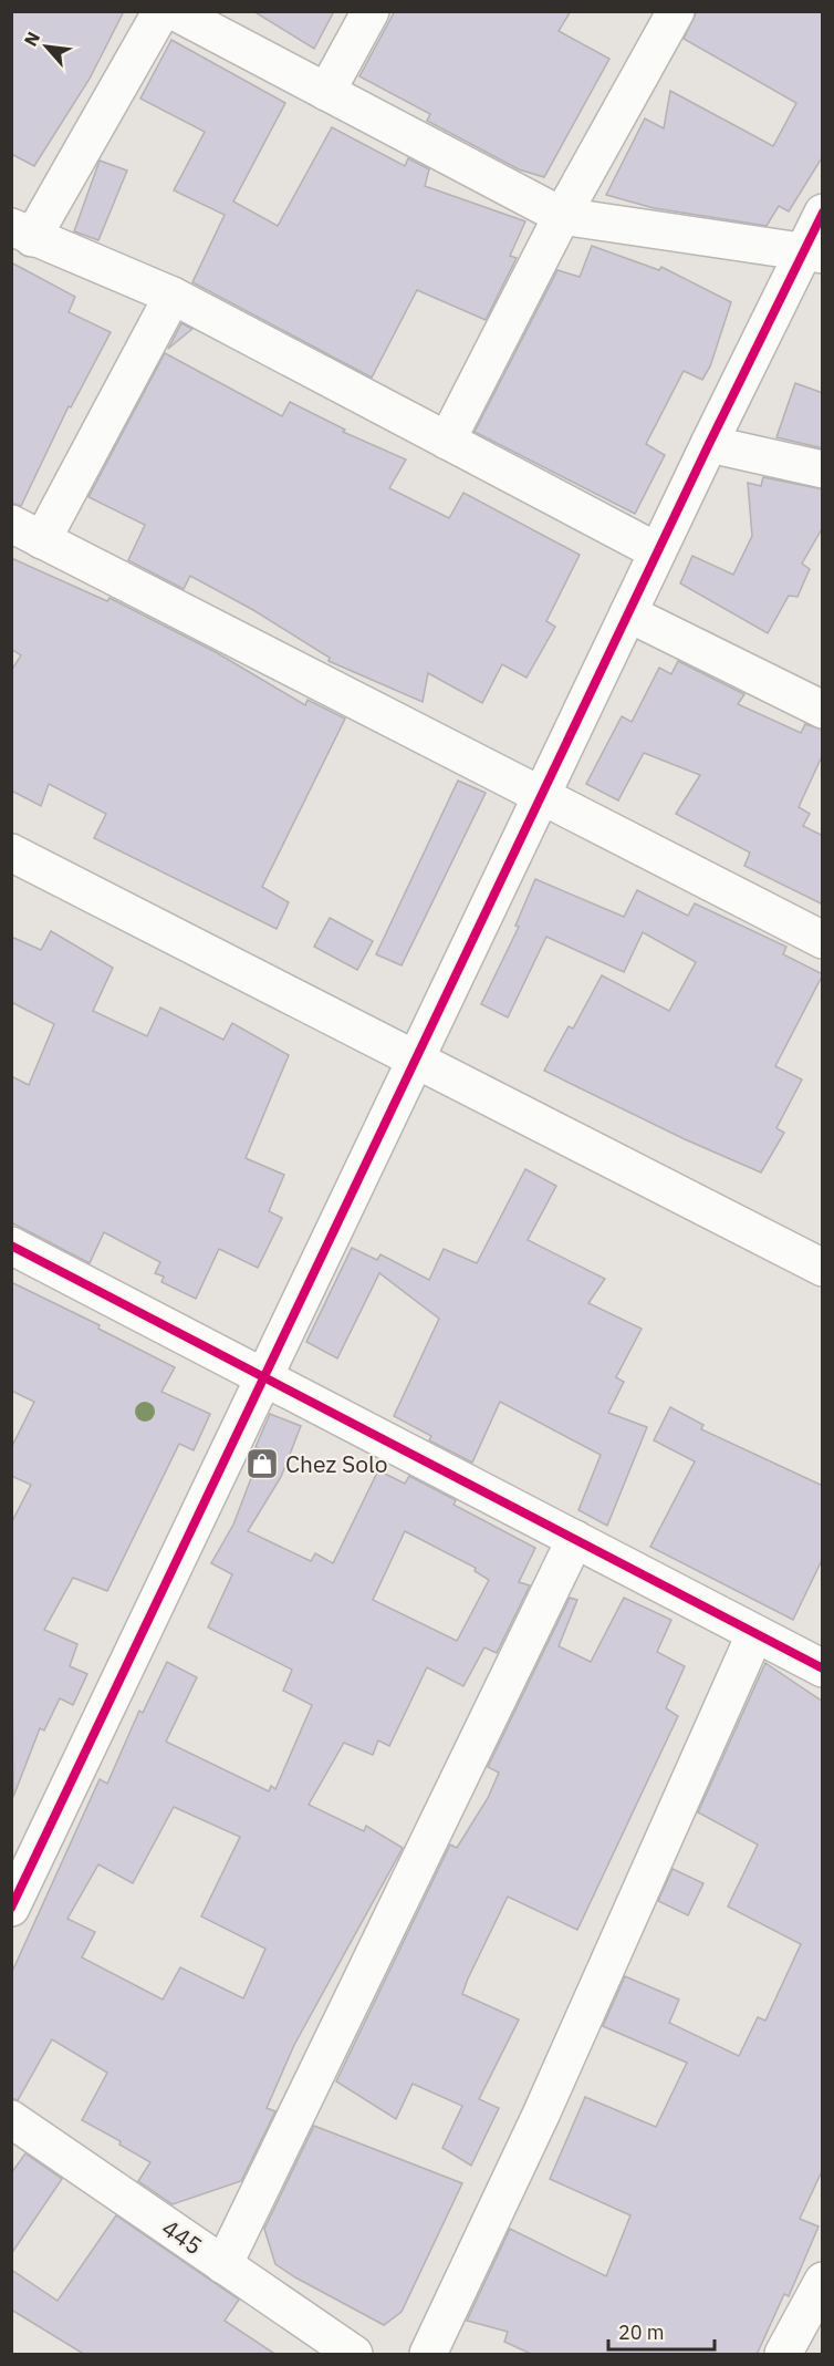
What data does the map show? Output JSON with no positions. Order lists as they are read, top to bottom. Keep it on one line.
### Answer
{"streets":{"street":["445"]},"places":{"shop":["Chez Solo"]},"scale_bar":"20 m","north":"top left"}
